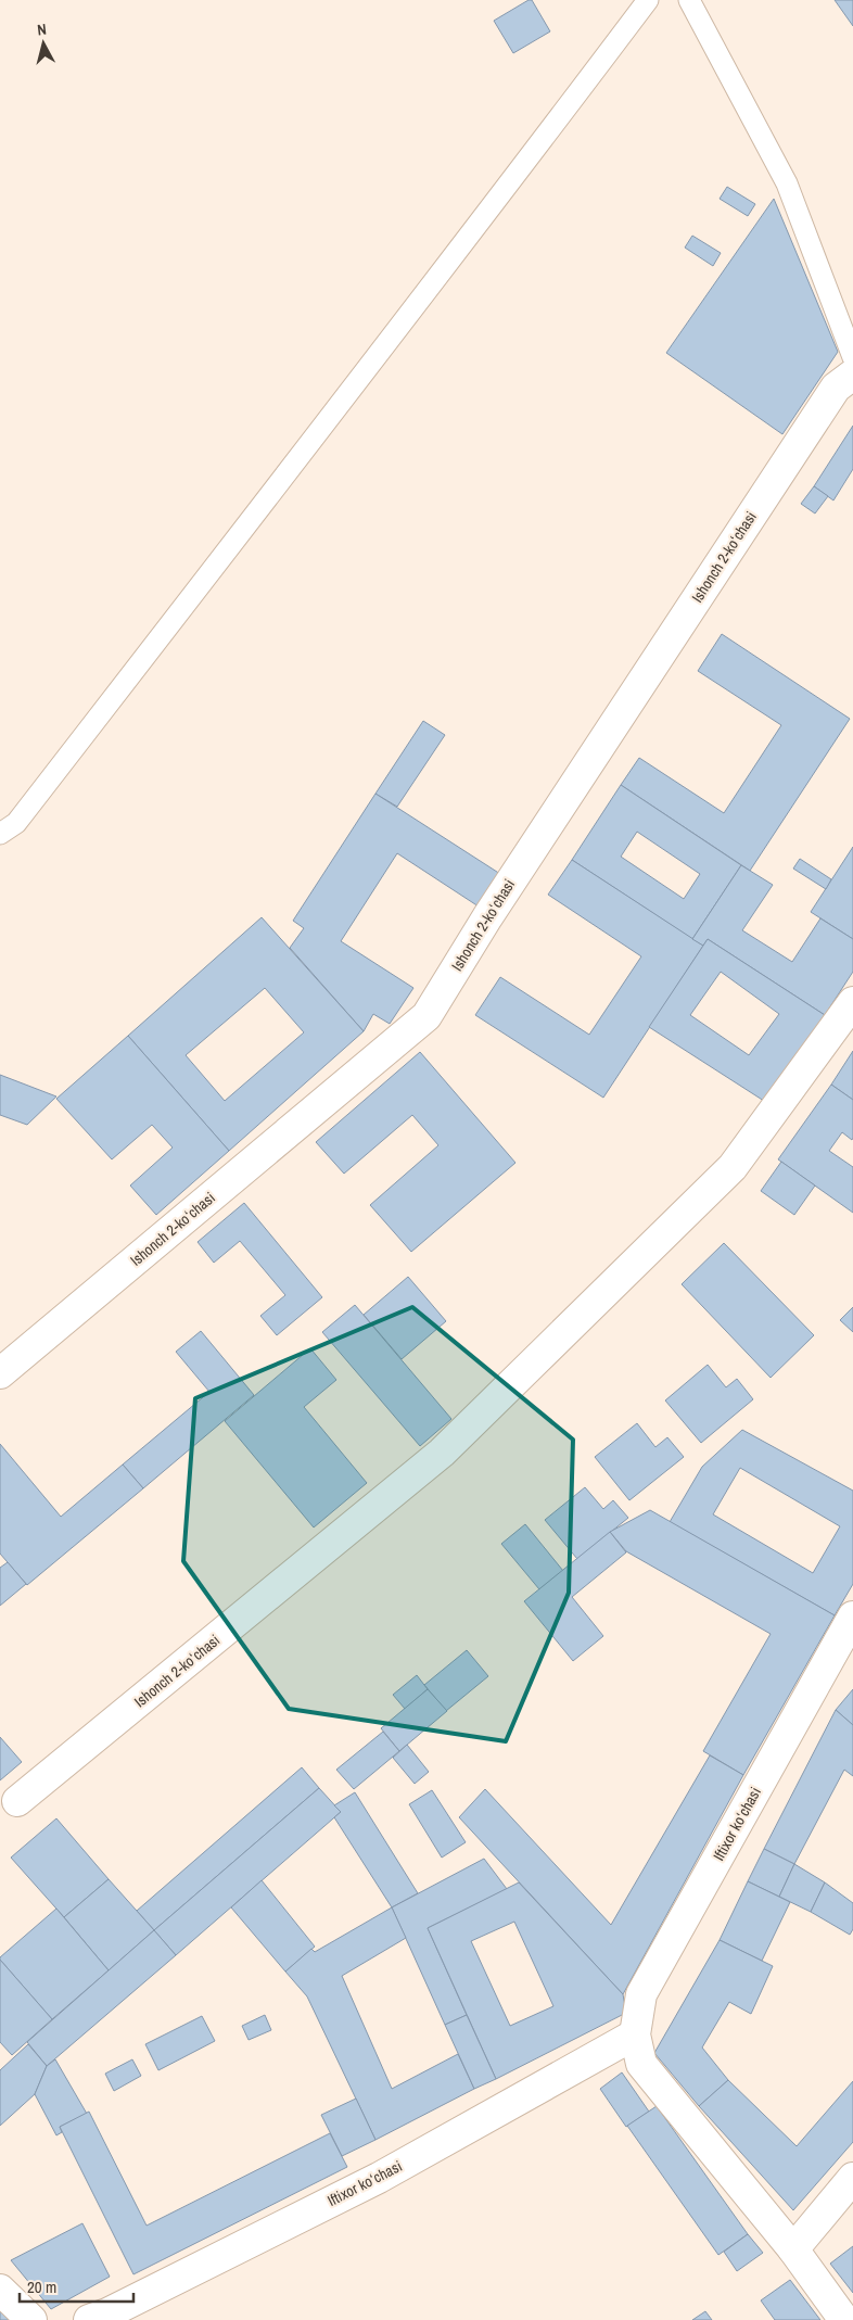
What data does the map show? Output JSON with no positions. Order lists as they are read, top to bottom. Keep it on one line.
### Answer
{"streets":{"street":["Ishonch 2-koʻchasi","Iftixor koʻchasi"]},"scale_bar":"20 m","north":"top"}
